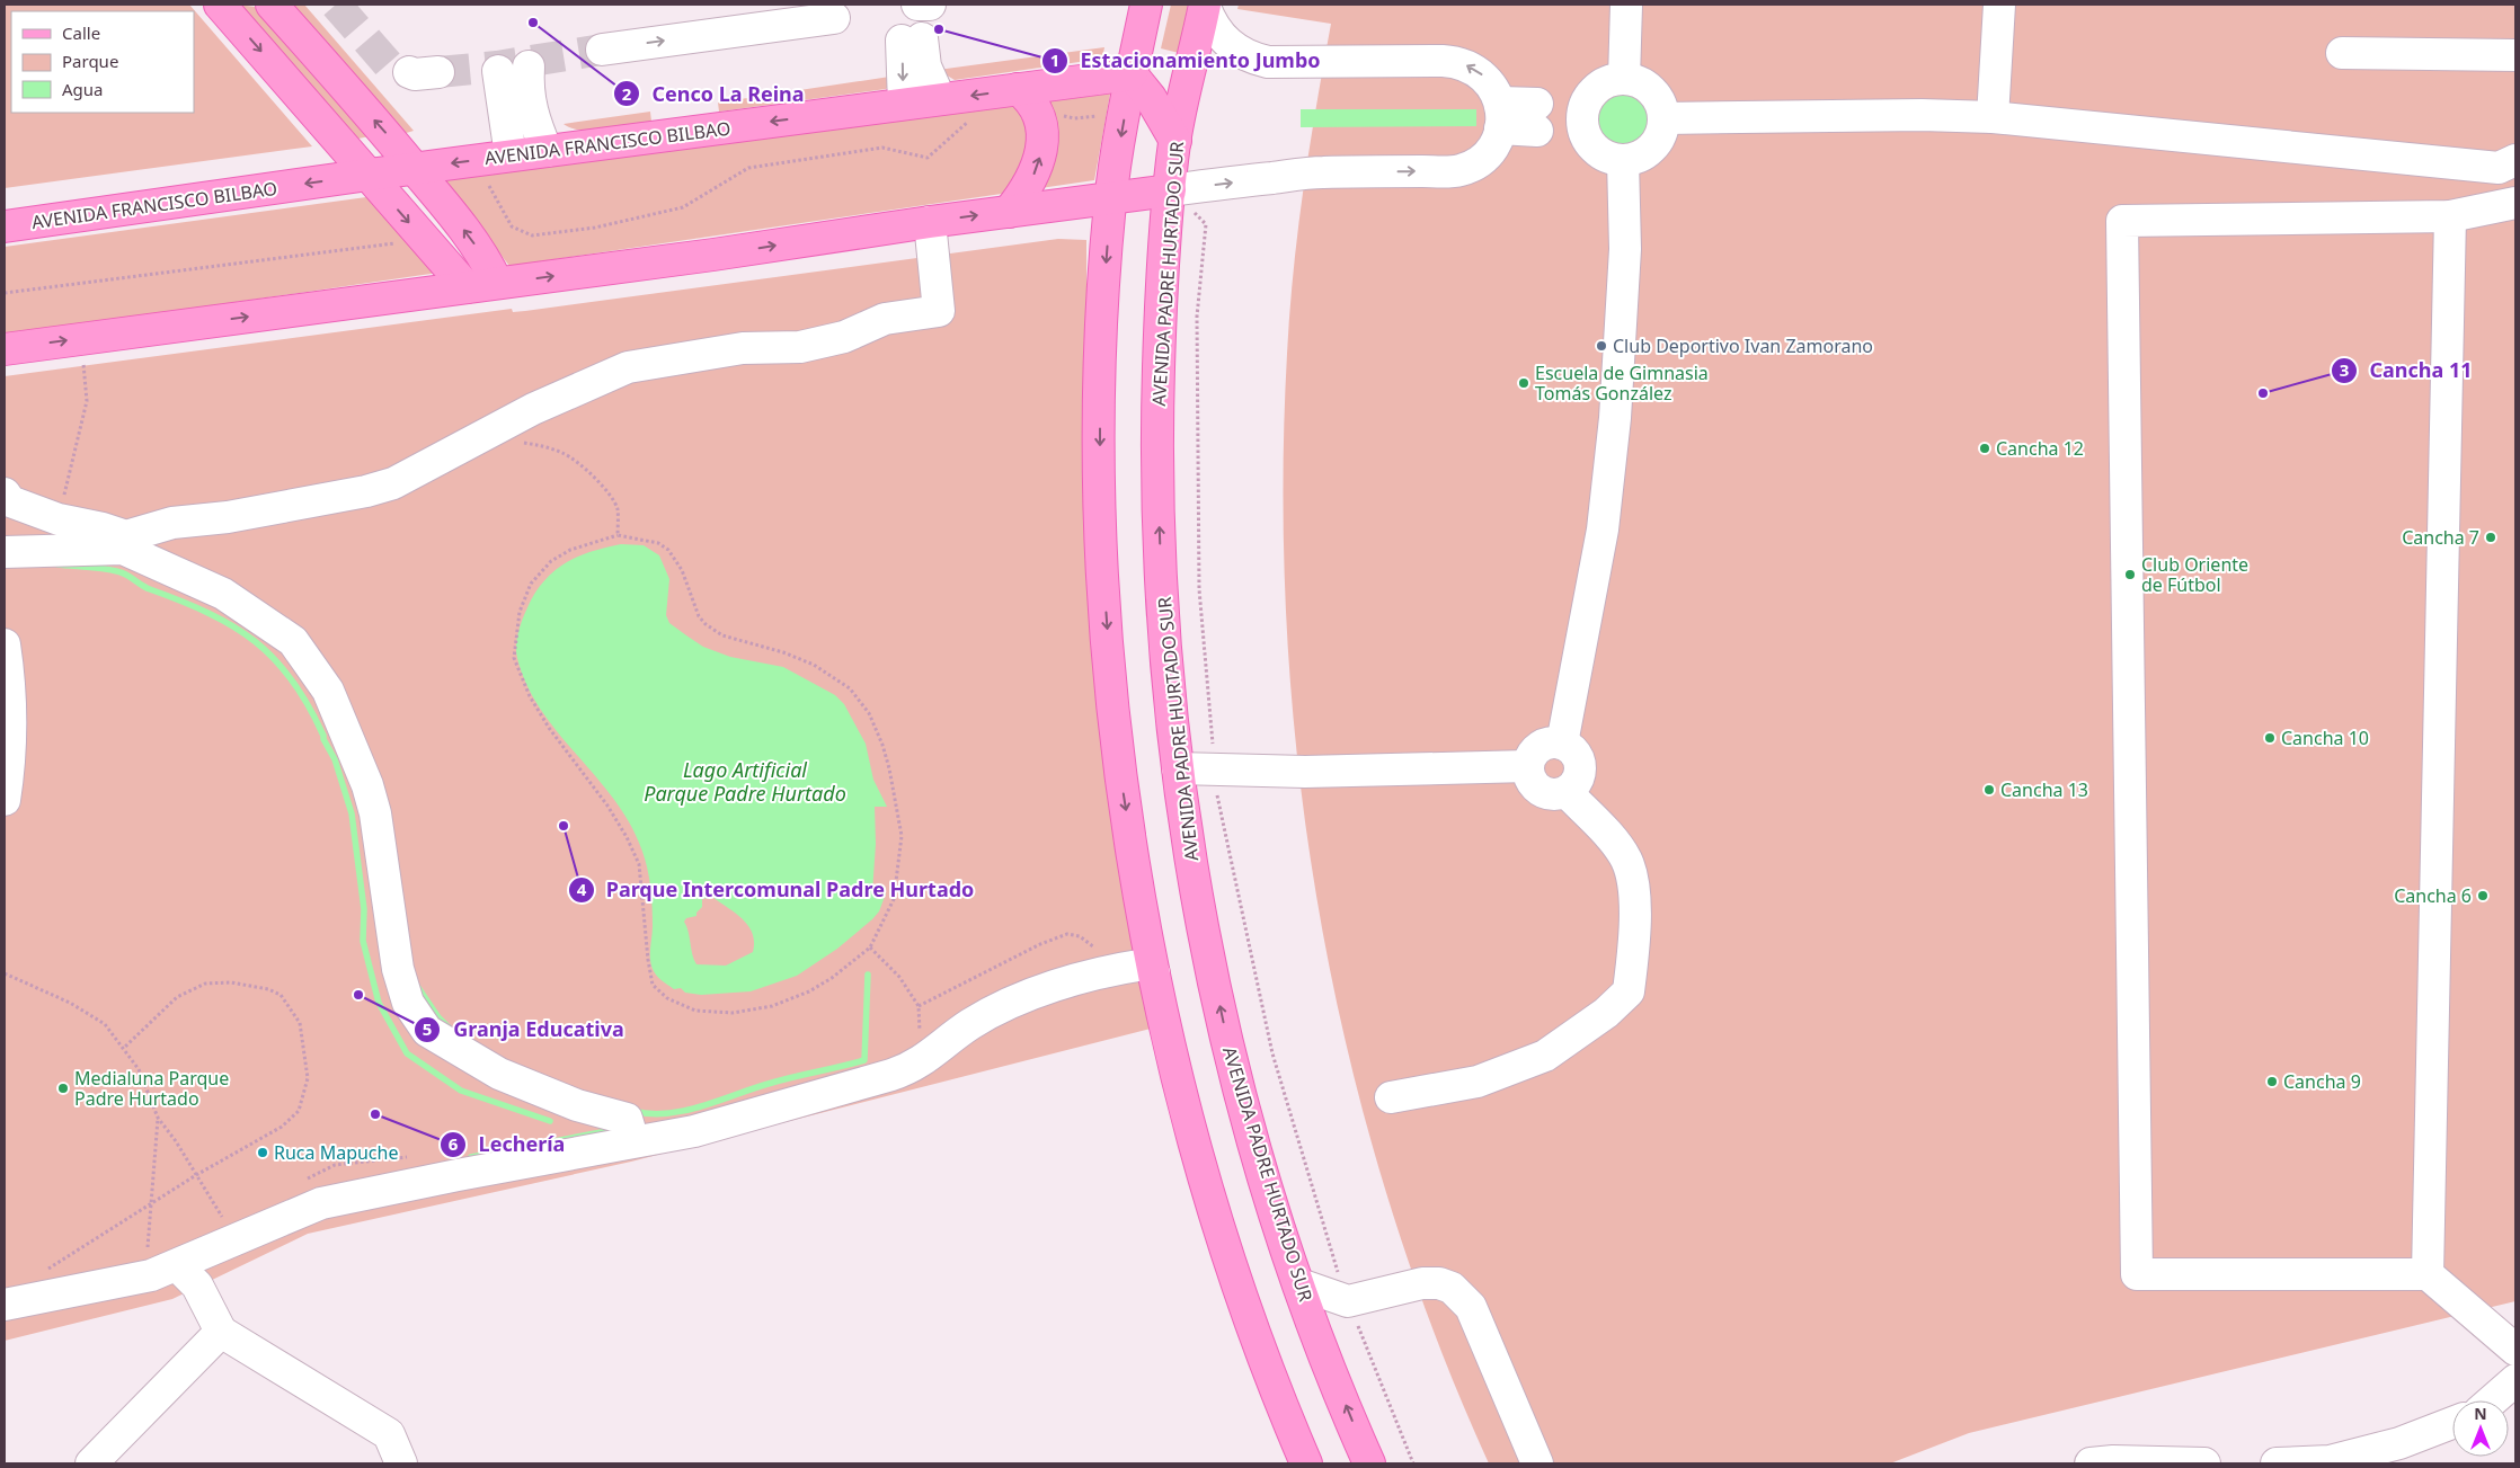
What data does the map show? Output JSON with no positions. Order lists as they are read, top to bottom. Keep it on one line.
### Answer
{"streets":{"main road":["AVENIDA FRANCISCO BILBAO","AVENIDA PADRE HURTADO SUR"]},"water":["Lago Artificial Parque Padre Hurtado"],"places":["Cenco La Reina","Estacionamiento Jumbo","Club Deportivo Ivan Zamorano","Escuela de Gimnasia Tomás González","Cancha 11","Cancha 12","Cancha 7","Club Oriente de Fútbol","Cancha 10","Cancha 13","Parque Intercomunal Padre Hurtado","Cancha 6","Granja Educativa","Cancha 9","Medialuna Parque Padre Hurtado","Lechería","Ruca Mapuche"],"legend":["Calle","Parque","Agua"],"north":"top"}
